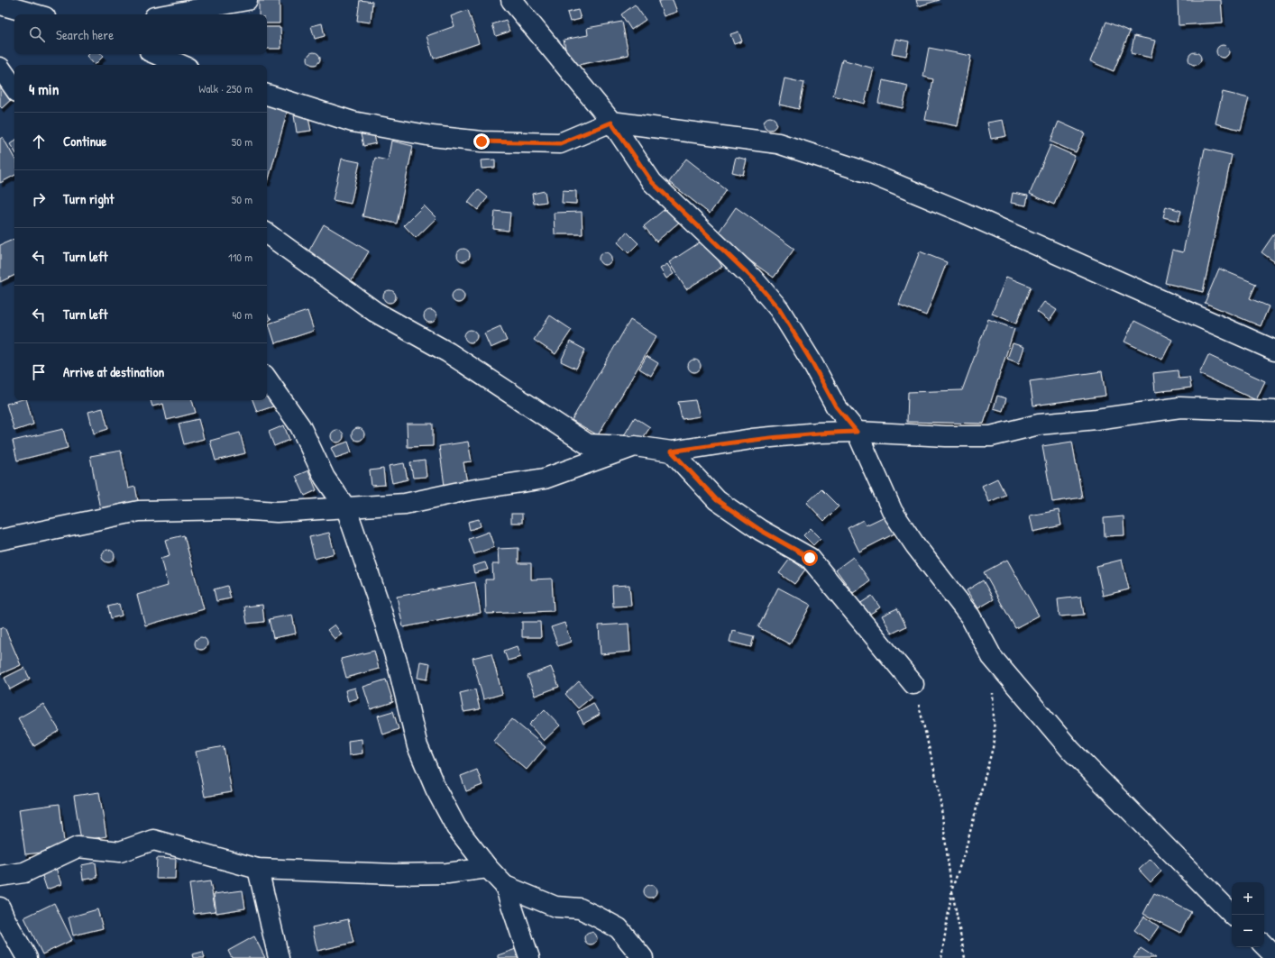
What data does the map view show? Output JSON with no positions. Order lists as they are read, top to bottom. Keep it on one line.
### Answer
{"page":{"search":"Search here","heading":["4 min","Walk · 250 m"],"list":[["Continue","50 m"],["Turn right","50 m"],["Turn left","110 m"],["Turn left","40 m"],"Arrive at destination"],"map_buttons":["+","−"]}}
